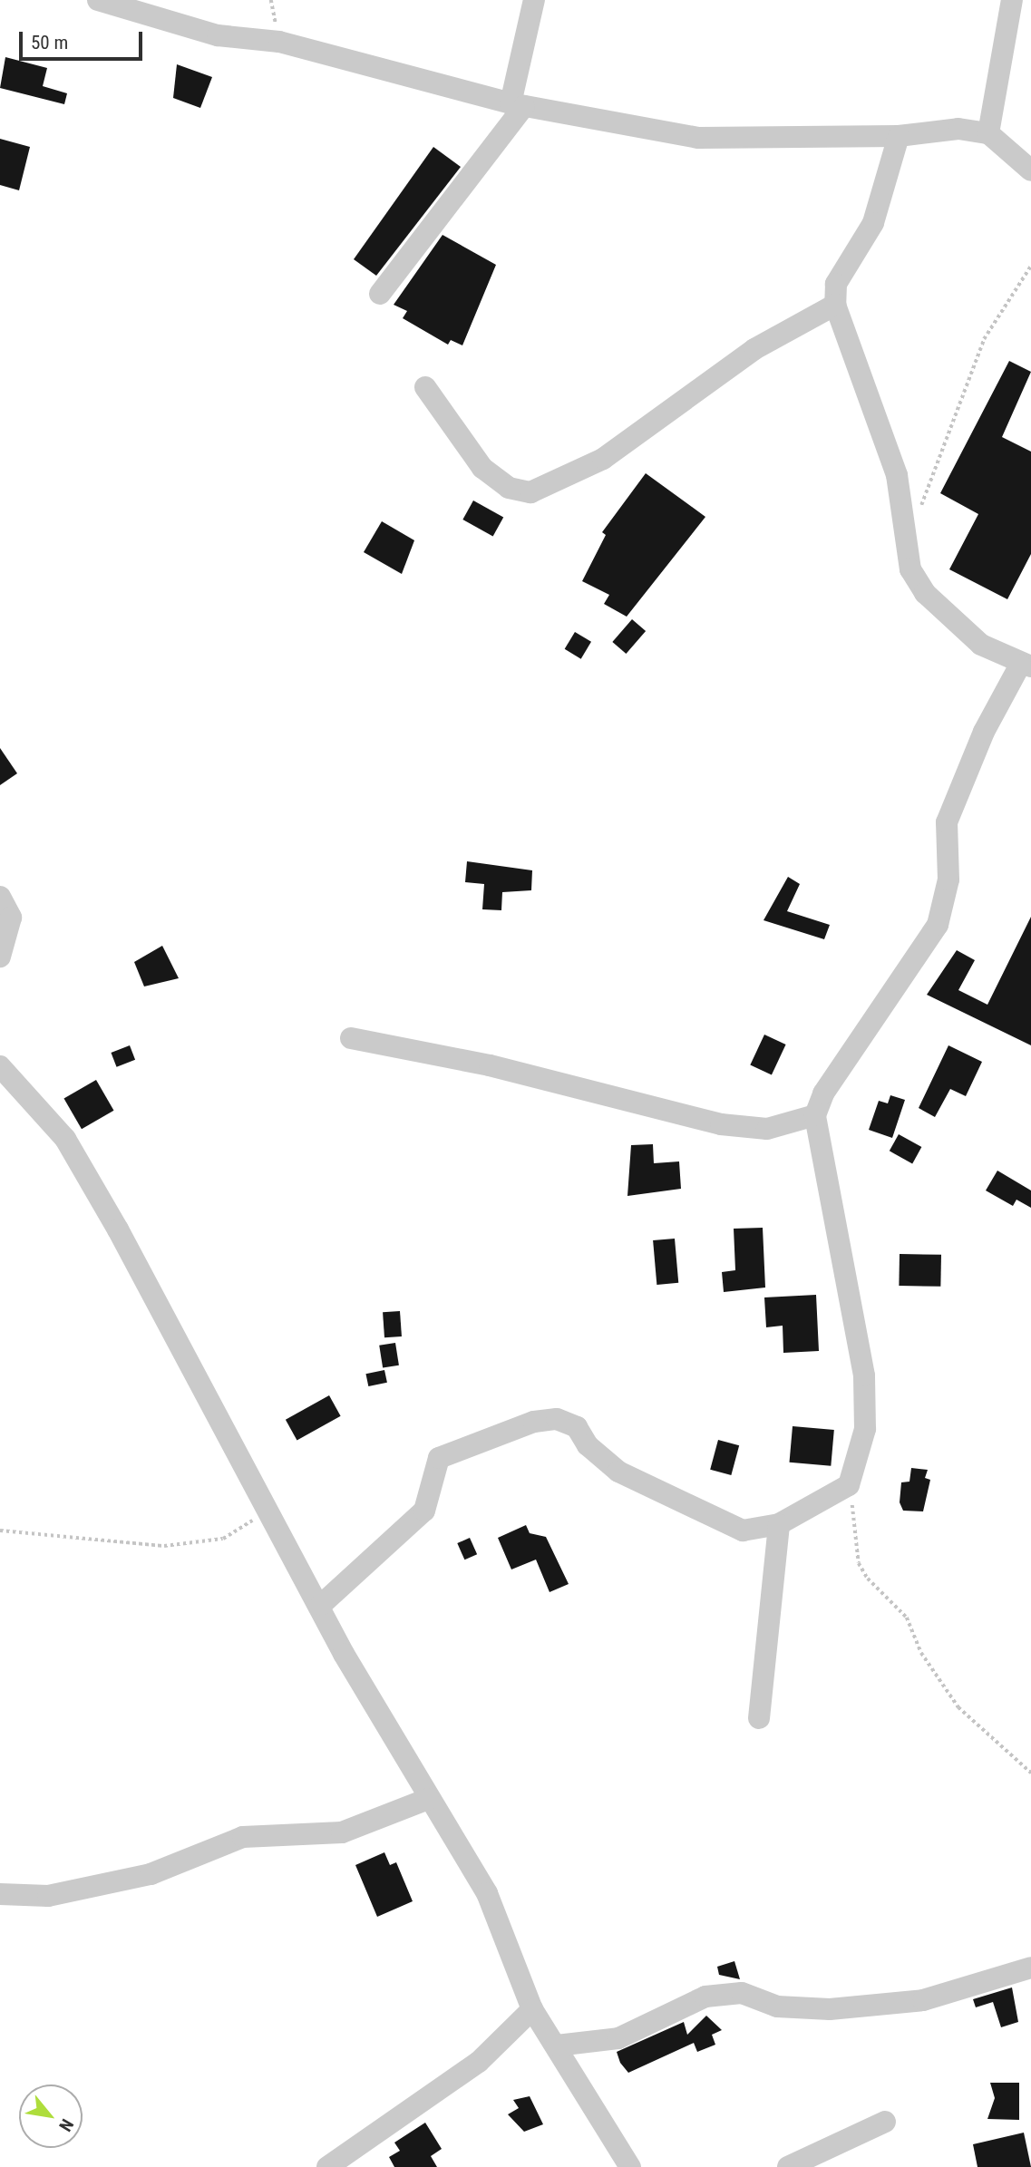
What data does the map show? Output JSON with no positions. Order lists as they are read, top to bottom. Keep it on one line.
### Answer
{"scale_bar":"50 m","north":"bottom right"}
